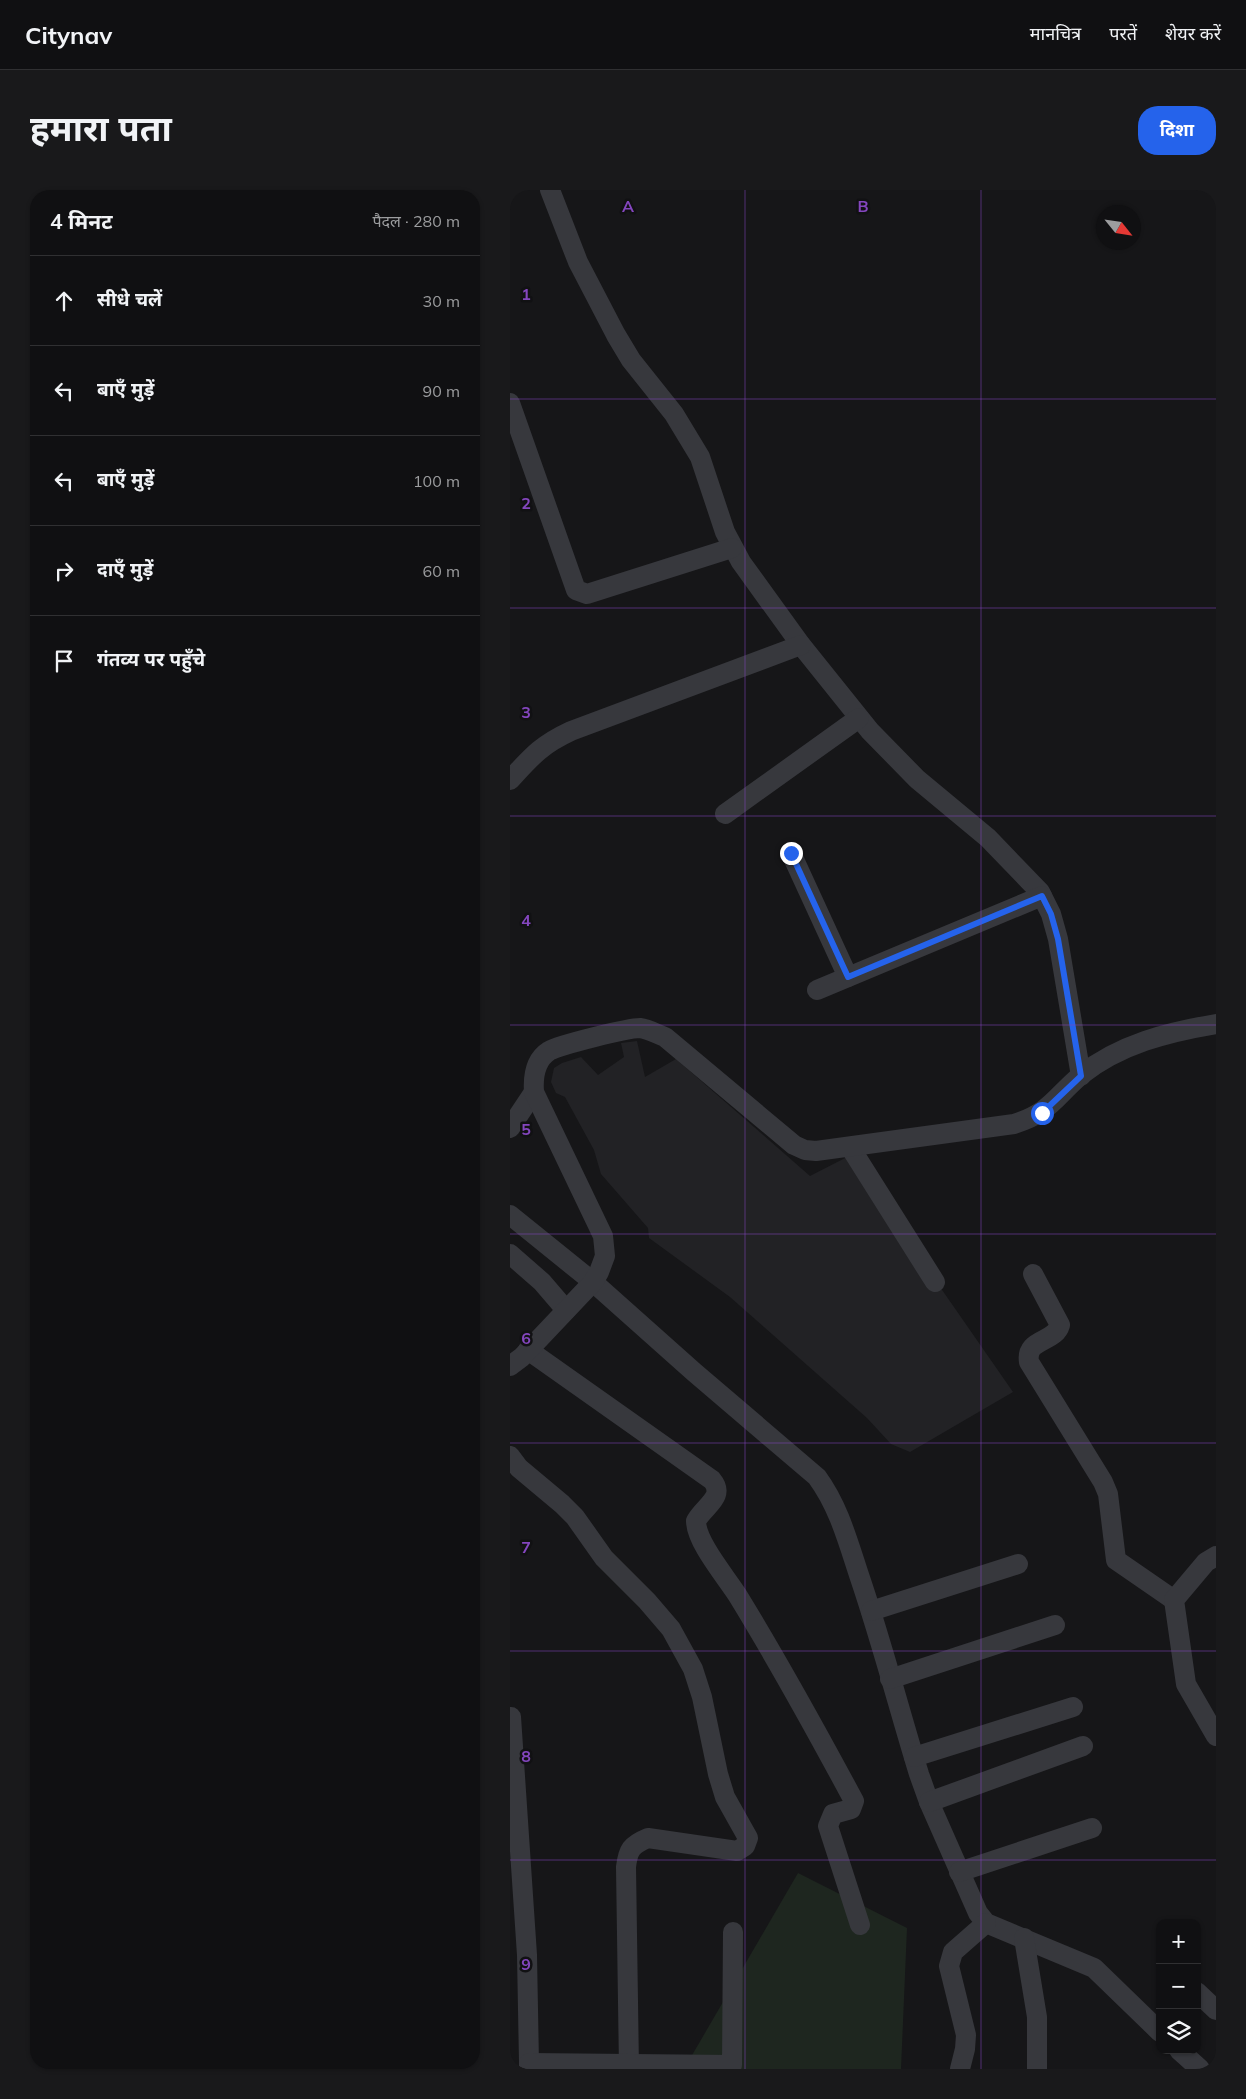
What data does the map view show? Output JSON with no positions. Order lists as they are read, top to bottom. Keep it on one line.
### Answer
{"north":"bottom right","page":{"header":"Citynav","nav":["मानचित्र","परतें","शेयर करें"],"title":"हमारा पता","buttons":"दिशा","heading":["4 मिनट","पैदल · 280 m"],"list":[["सीधे चलें","30 m"],["बाएँ मुड़ें","90 m"],["बाएँ मुड़ें","100 m"],["दाएँ मुड़ें","60 m"],"गंतव्य पर पहुँचे"],"map_buttons":["+","−"]},"grid":{"columns":["A","B"],"rows":["1","2","3","4","5","6","7","8","9"]}}
